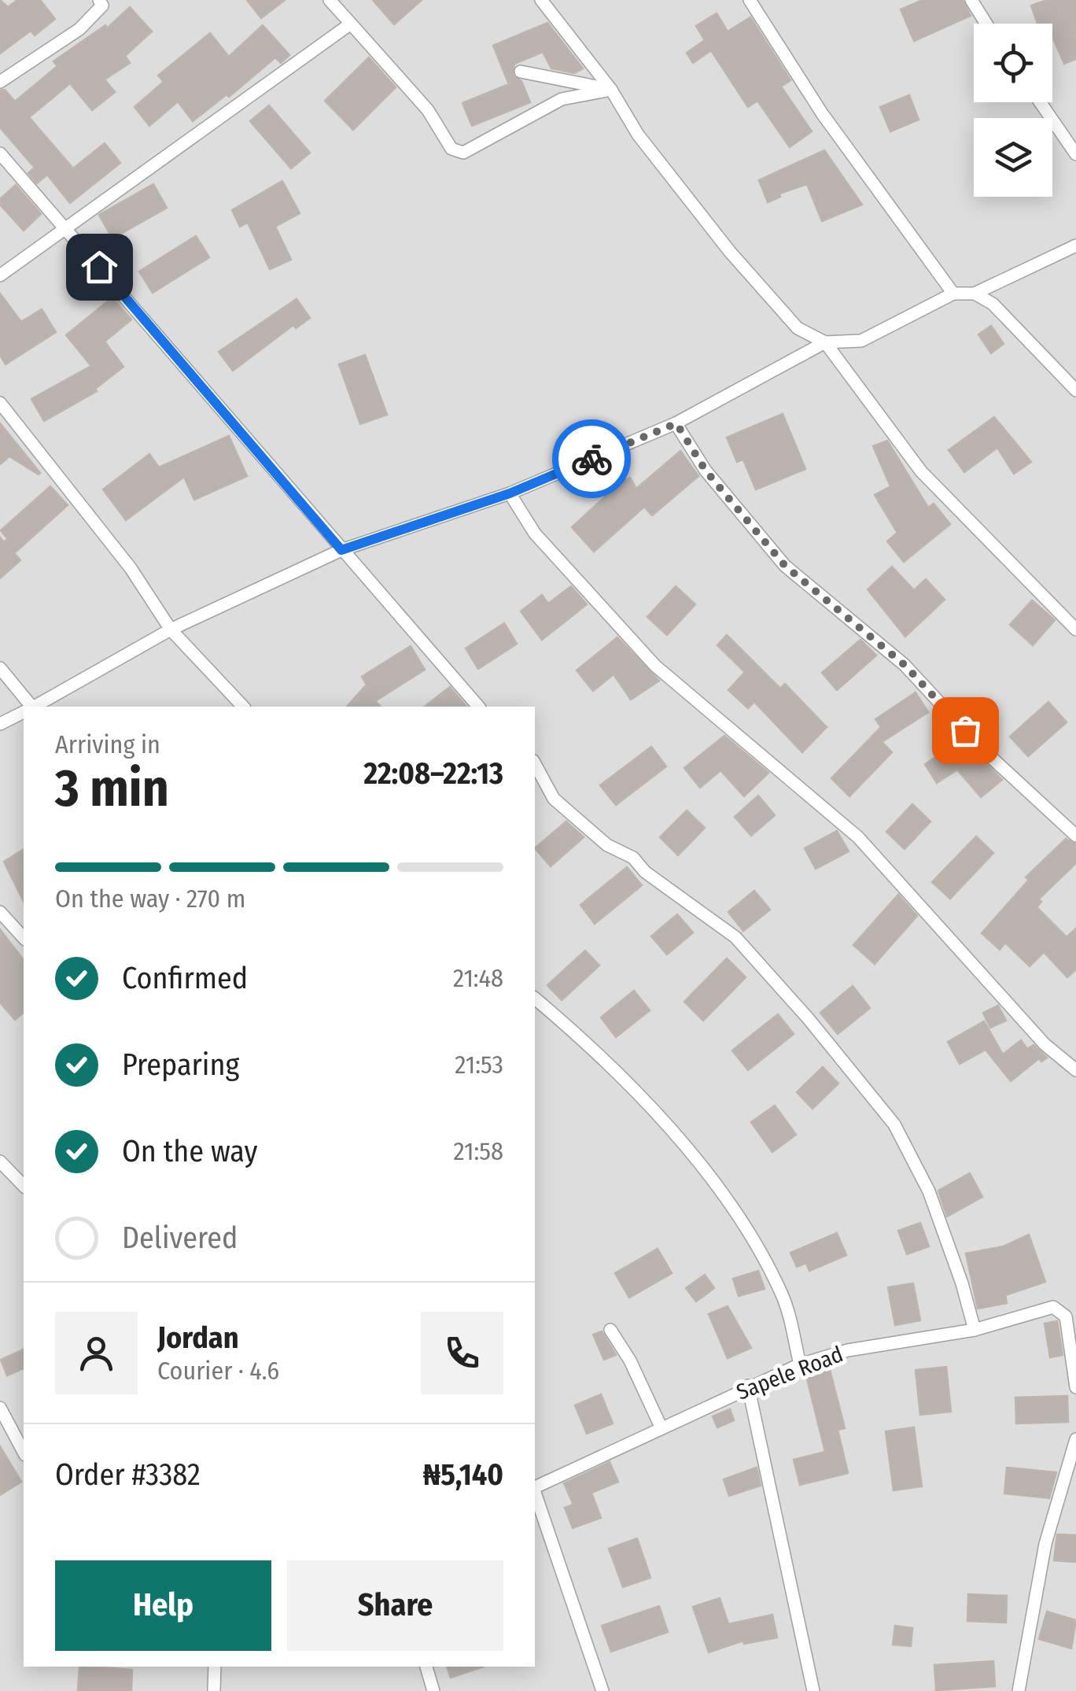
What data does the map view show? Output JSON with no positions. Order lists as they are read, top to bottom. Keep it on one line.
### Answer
{"streets":{"street":["Sapele Road"]},"page":{"heading":["3 min","Arriving in","22:08–22:13"],"panel":["Jordan","Courier · 4.6","Order #3382","₦5,140"],"bar":"On the way · 270 m","list":[["Confirmed","21:48"],["Preparing","21:53"],["On the way","21:58"],"Delivered"],"buttons":["Help","Share"]}}
